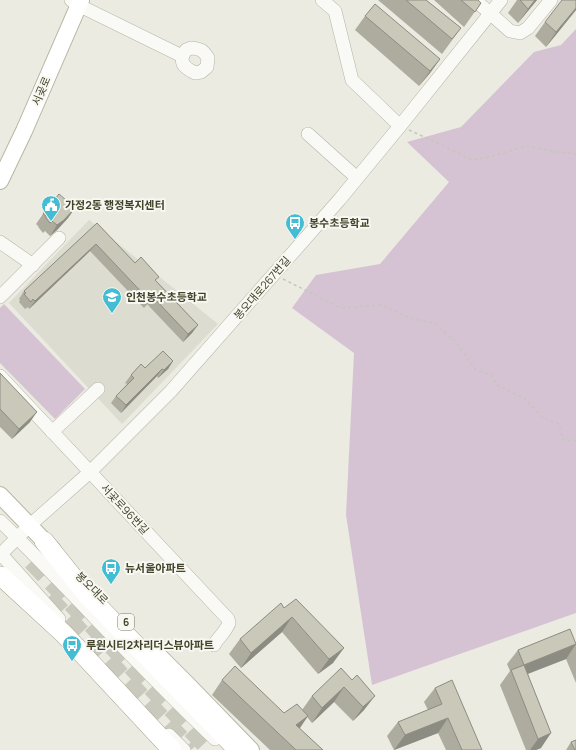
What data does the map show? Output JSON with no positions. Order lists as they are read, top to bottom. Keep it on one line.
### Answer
{"streets":{"main road":["서곶로","봉오대로","6"],"street":["봉오대로267번길","서곷로96번길"]},"crossings":[["봉오대로267번길","서곷로96번길"],["봉오대로267번길","봉오대로"]],"places":{"public building":["가정2동 행정복지센터"],"bus stop":["봉수초등학교","뉴서울아파트","루원시티2차리더스뷰아파트"],"school or university":["인천봉수초등학교"]}}
